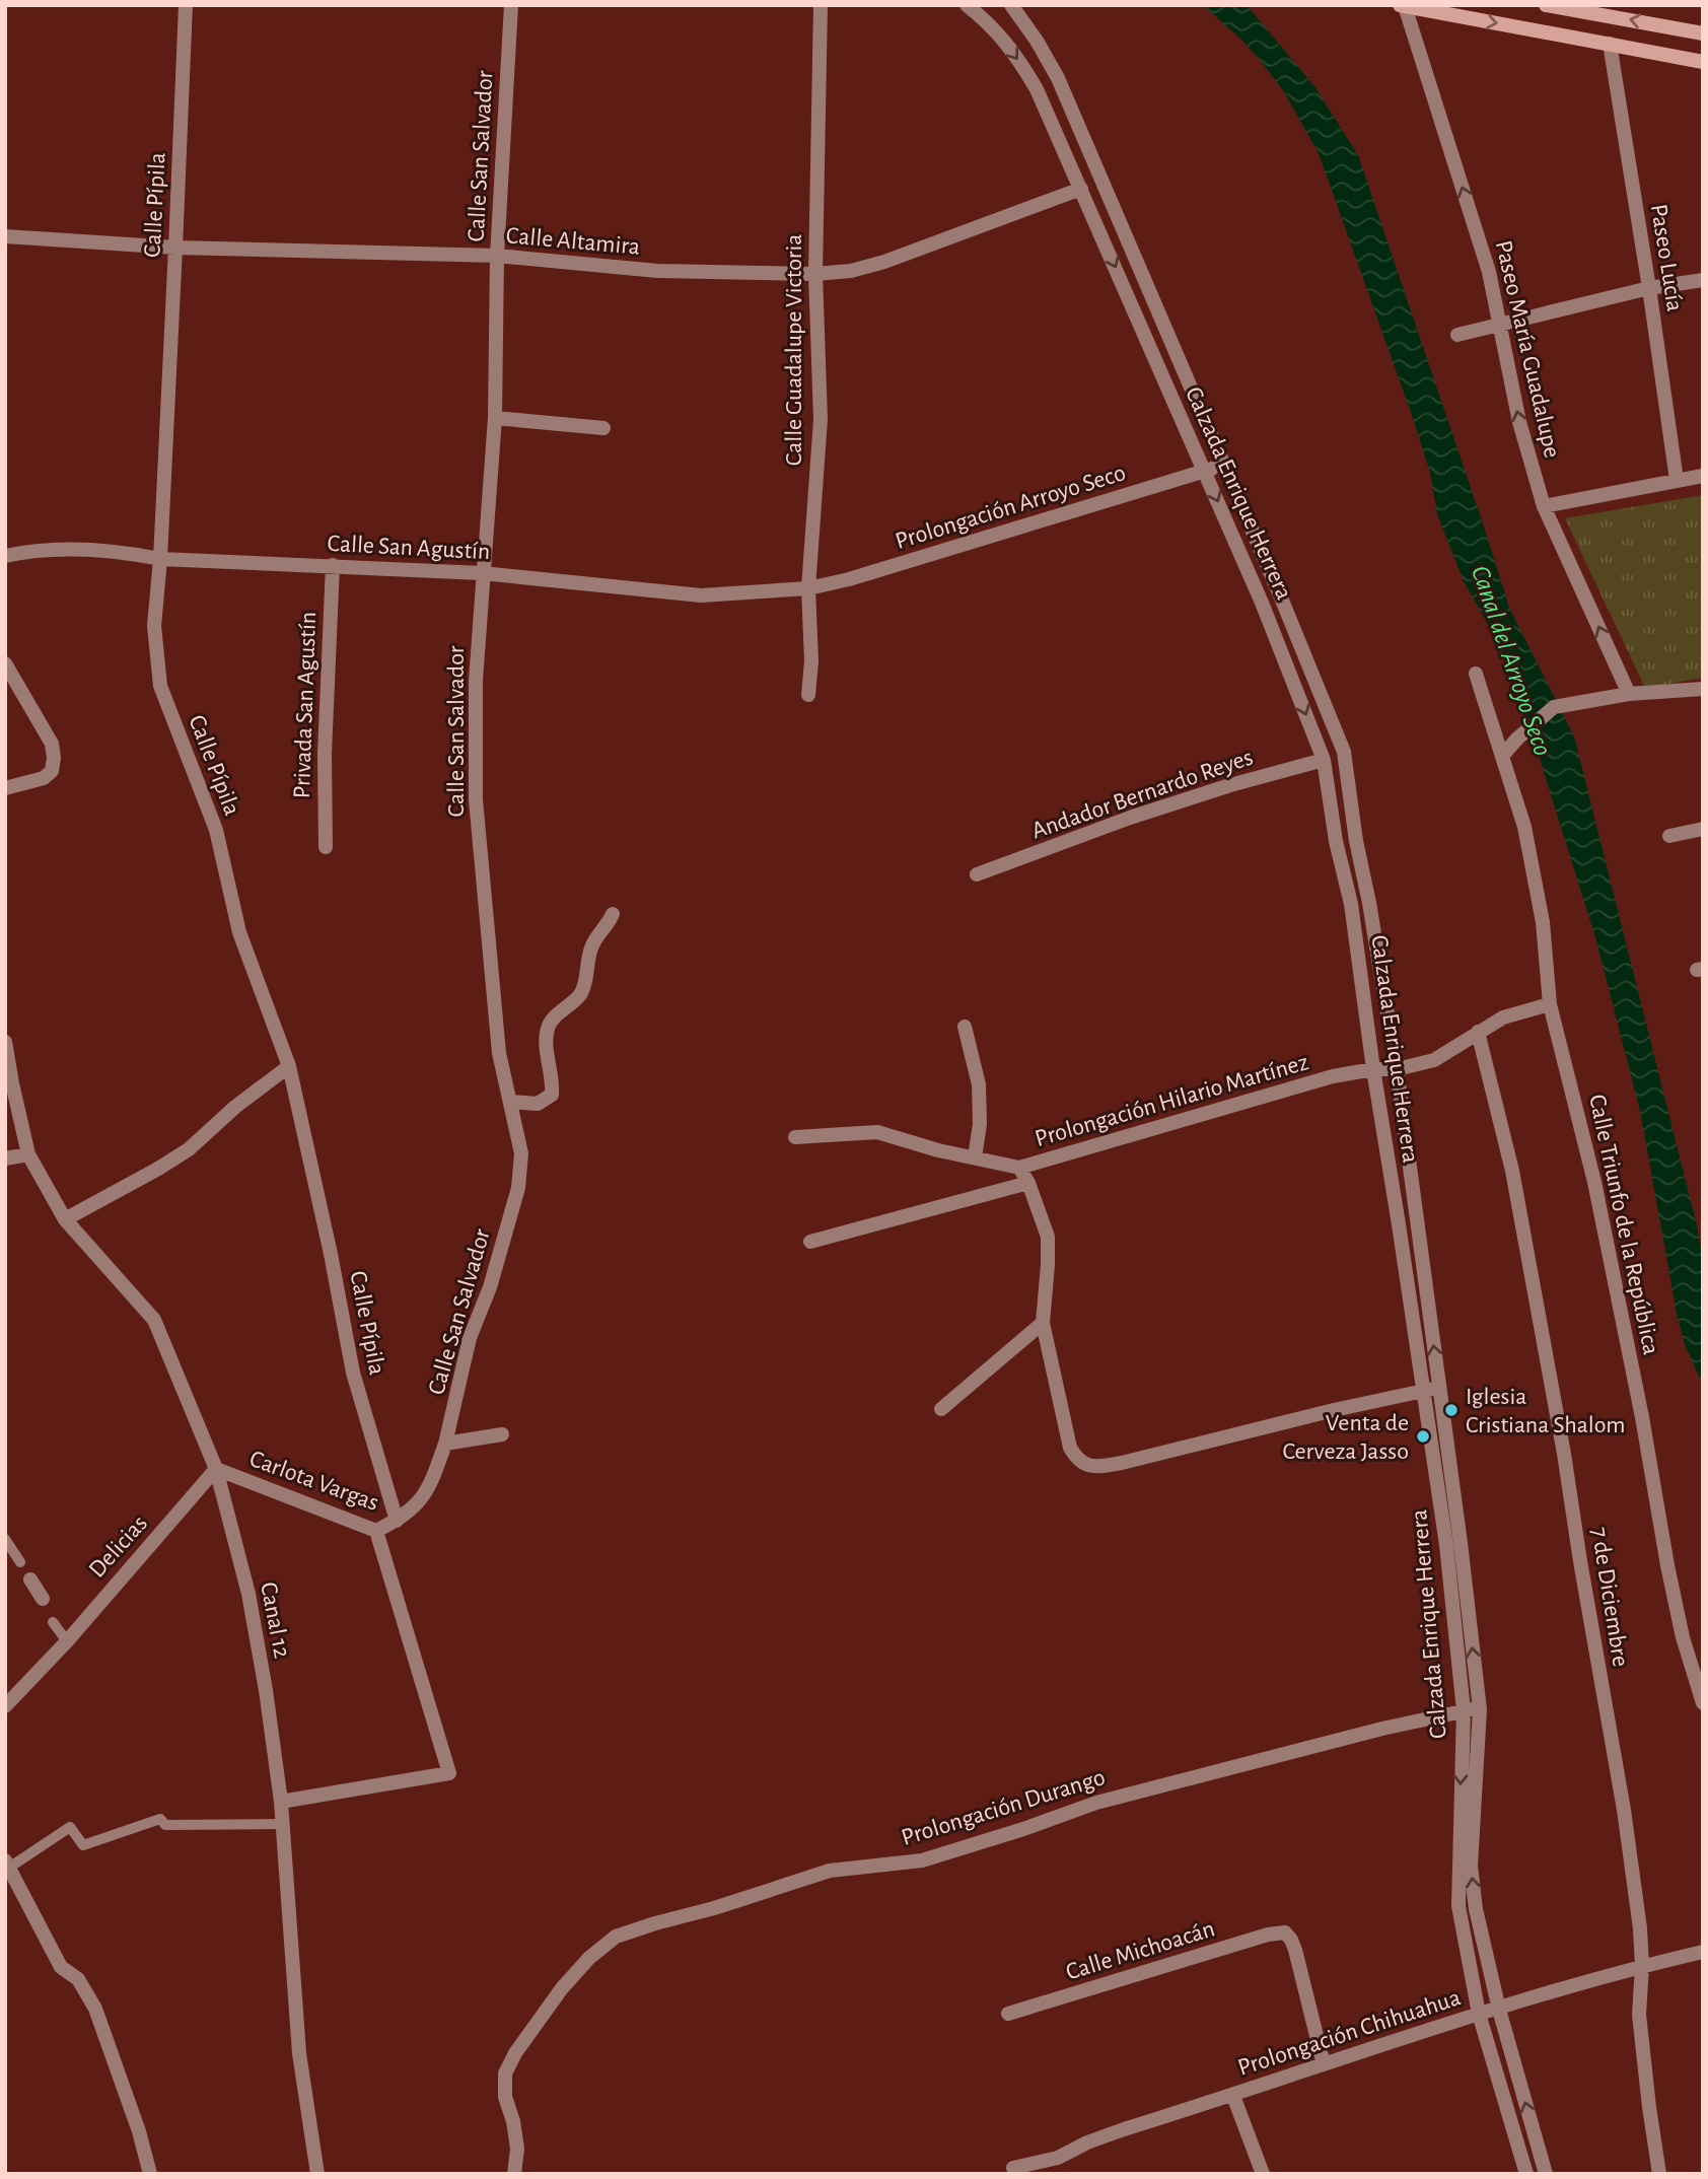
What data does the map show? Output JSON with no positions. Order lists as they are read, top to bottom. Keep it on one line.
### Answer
{"streets":{"street":["Calle San Salvador","Calle Pípila","Calle Altamira","Paseo Lucía","Paseo María Guadalupe","Calle Guadalupe Victoria","Calzada Enrique Herrera","Prolongación Arroyo Seco","Calle San Agustín","Privada San Agustín","Andador Bernardo Reyes","Prolongación Hilario Martínez","Calle Triunfo de la República","Carlota Vargas","Delicias","7 de Diciembre","Canal 12","Prolongación Durango","Calle Michoacán","Prolongación Chihuahua"]},"crossings":[["Calle San Salvador","Calle Pípila"],["Calle San Salvador","Calle Altamira"],["Calle San Salvador","Calle San Agustín"],["Calle San Salvador","Carlota Vargas"],["Calle Pípila","Calle Altamira"],["Calle Pípila","Calle San Agustín"],["Calle Pípila","Carlota Vargas"],["Calle Altamira","Calle Guadalupe Victoria"],["Calle Altamira","Calzada Enrique Herrera"],["Calle Guadalupe Victoria","Prolongación Arroyo Seco"],["Calle Guadalupe Victoria","Calle San Agustín"],["Calzada Enrique Herrera","Prolongación Arroyo Seco"],["Calzada Enrique Herrera","Andador Bernardo Reyes"],["Calzada Enrique Herrera","Prolongación Hilario Martínez"],["Calzada Enrique Herrera","Prolongación Durango"],["Calzada Enrique Herrera","Prolongación Chihuahua"],["Prolongación Arroyo Seco","Calle San Agustín"],["Calle San Agustín","Privada San Agustín"],["Prolongación Hilario Martínez","Calle Triunfo de la República"],["Prolongación Hilario Martínez","7 de Diciembre"],["Carlota Vargas","Delicias"],["Carlota Vargas","Canal 12"],["Delicias","Canal 12"],["7 de Diciembre","Prolongación Chihuahua"],["Calle Michoacán","Prolongación Chihuahua"]],"one_way":["Paseo María Guadalupe"],"water":["Canal del Arroyo Seco"],"places":["Iglesia Cristiana Shalom","Venta de Cerveza Jasso"]}
